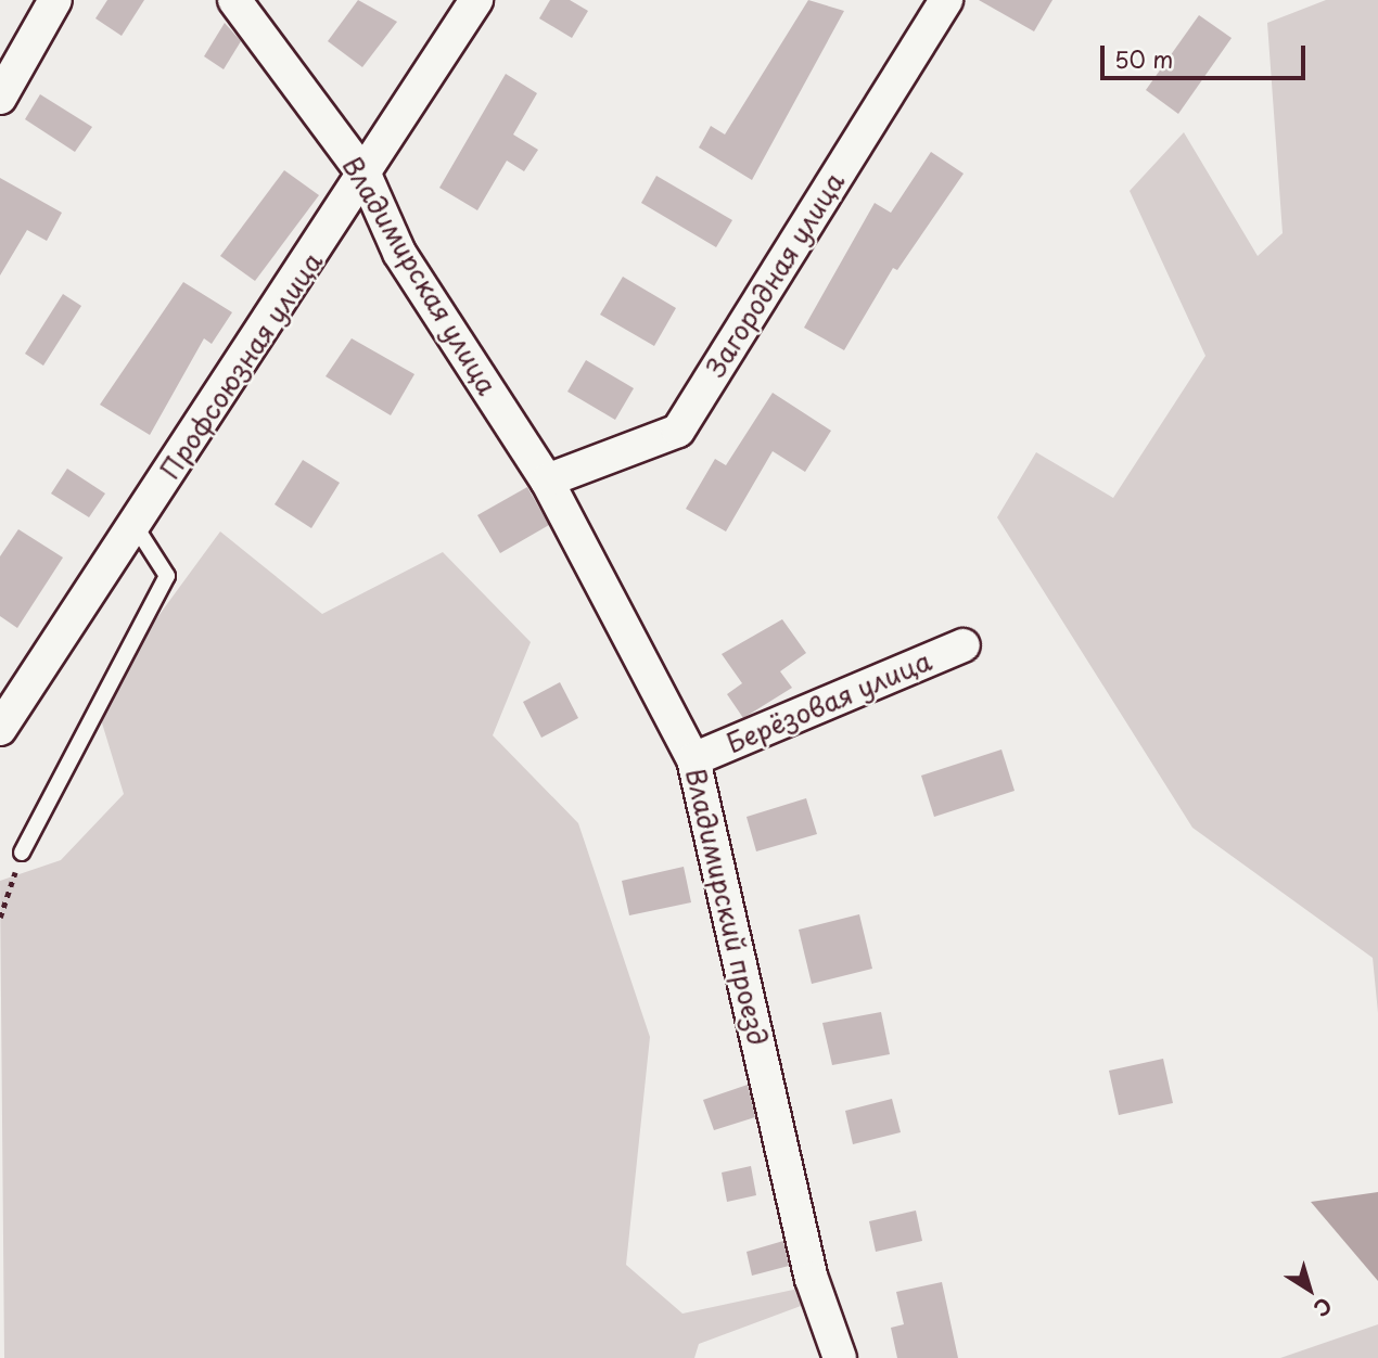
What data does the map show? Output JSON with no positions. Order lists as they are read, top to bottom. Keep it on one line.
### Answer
{"streets":{"street":["Загородная улица","Владимирская улица","Профсоюзная улица","Берёзовая улица","Владимирский проезд"]},"crossings":[["Загородная улица","Владимирская улица"],["Загородная улица","Владимирский проезд"],["Владимирская улица","Профсоюзная улица"],["Владимирская улица","Владимирский проезд"],["Берёзовая улица","Владимирский проезд"]],"scale_bar":"50 m","north":"bottom right"}
